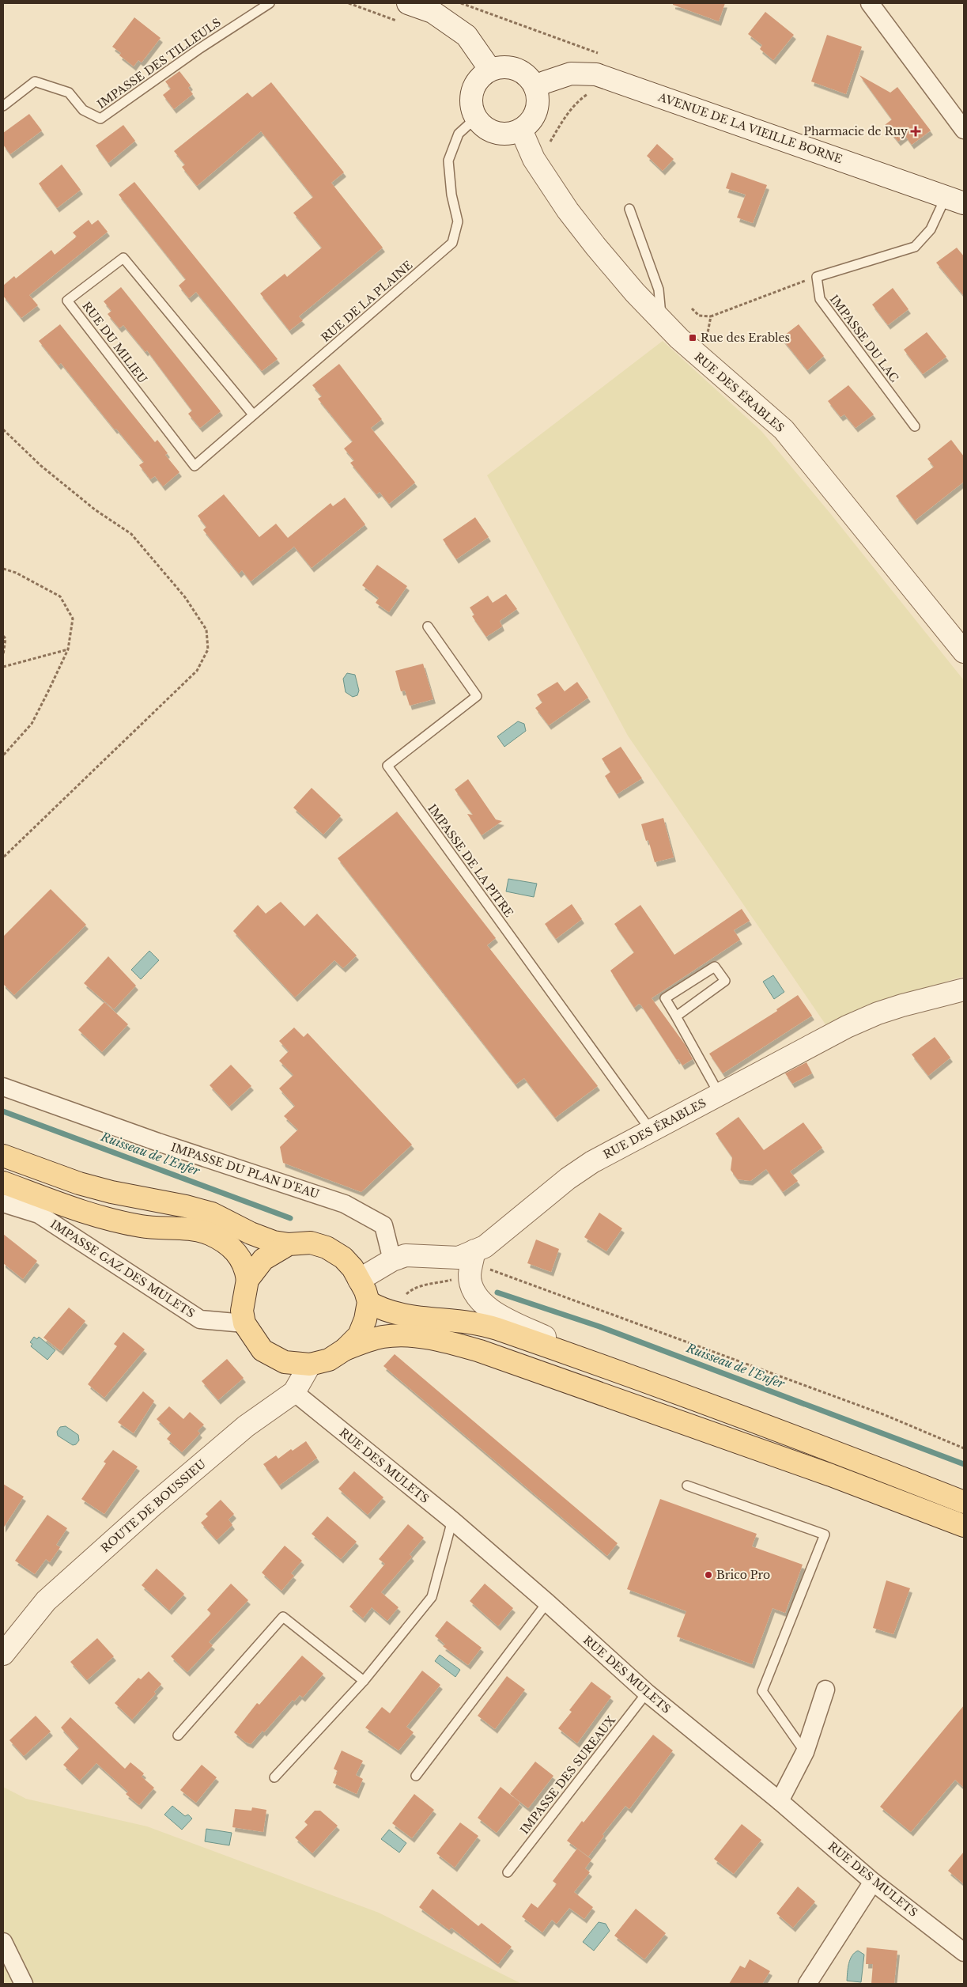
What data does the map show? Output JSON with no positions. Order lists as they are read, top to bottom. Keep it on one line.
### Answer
{"streets":{"street":["AVENUE DE LA VIEILLE BORNE","RUE DES ÉRABLES","IMPASSE DU PLAN D'EAU","IMPASSE GAZ DES MULETS","RUE DES MULETS","ROUTE DE BOUSSIEU"],"lane":["IMPASSE DES TILLEULS","RUE DE LA PLAINE","IMPASSE DU LAC","RUE DU MILIEU","IMPASSE DE LA PITRE","IMPASSE DES SUREAUX"]},"crossings":[["AVENUE DE LA VIEILLE BORNE","RUE DE LA PLAINE"],["AVENUE DE LA VIEILLE BORNE","RUE DES ÉRABLES"],["RUE DE LA PLAINE","RUE DU MILIEU"],["RUE DE LA PLAINE","RUE DES ÉRABLES"],["RUE DES ÉRABLES","IMPASSE DE LA PITRE"],["RUE DES ÉRABLES","IMPASSE DU PLAN D'EAU"],["RUE DES ÉRABLES","IMPASSE GAZ DES MULETS"],["RUE DES ÉRABLES","ROUTE DE BOUSSIEU"],["IMPASSE GAZ DES MULETS","ROUTE DE BOUSSIEU"],["RUE DES MULETS","ROUTE DE BOUSSIEU"],["RUE DES MULETS","IMPASSE DES SUREAUX"]],"water":["Ruisseau de l'Enfer"],"places":{"health":["Pharmacie de Ruy"],"transit":["Rue des Erables"],"other":["Brico Pro"]}}
